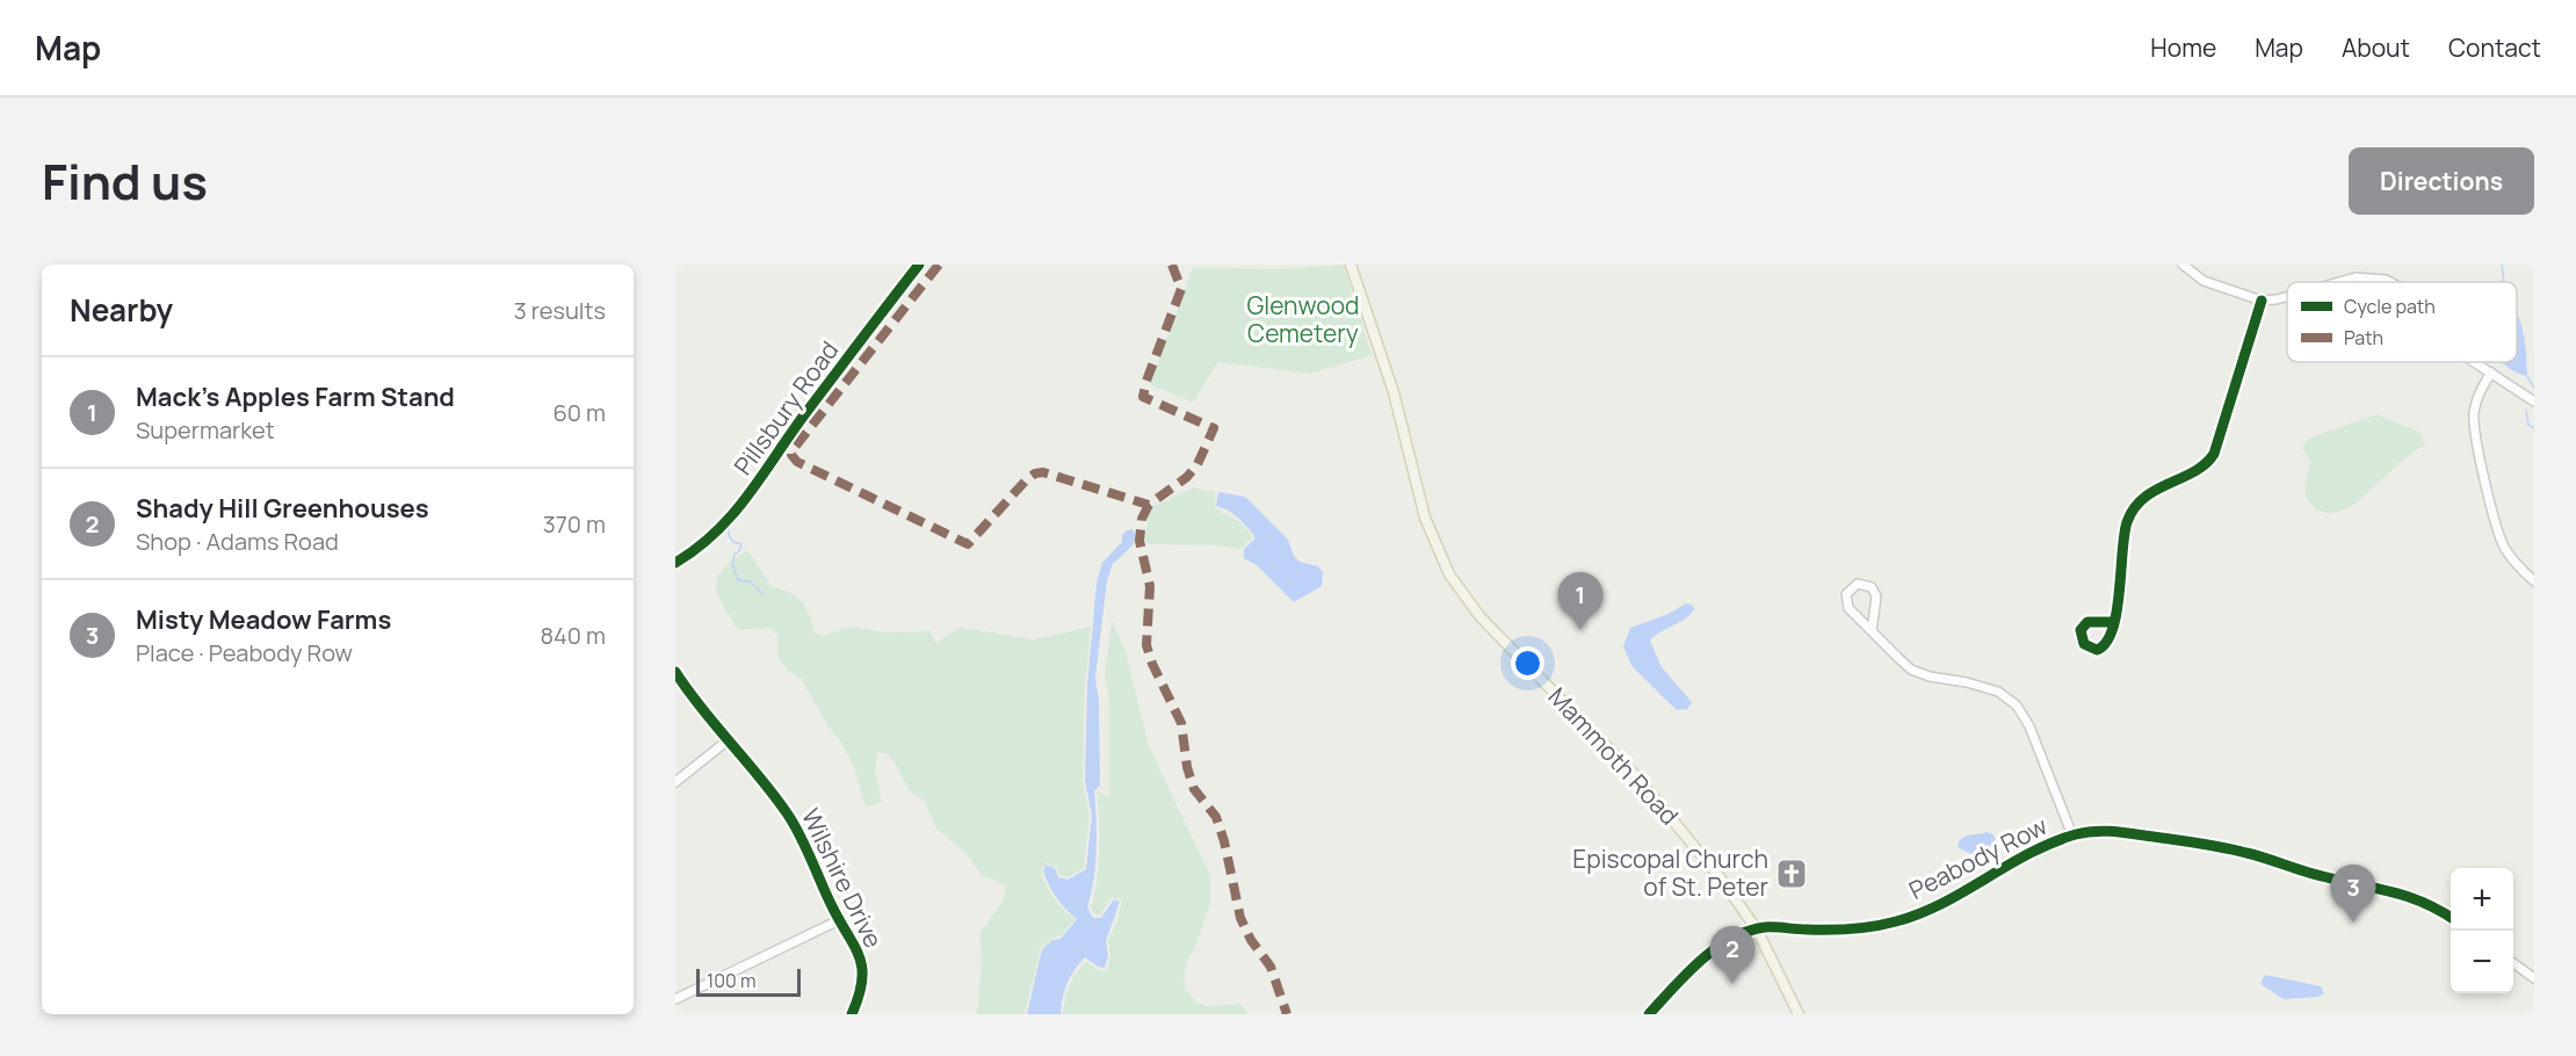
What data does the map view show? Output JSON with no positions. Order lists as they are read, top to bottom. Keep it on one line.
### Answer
{"streets":{"main road":["Mammoth Road"],"street":["Pillsbury Road","Peabody Row","Wilshire Drive"]},"crossings":[["Mammoth Road","Peabody Row"]],"parks":["Glenwood Cemetery"],"places":{"church":["Episcopal Church of St. Peter"]},"legend":["Cycle path","Path"],"scale_bar":"100 m","page":{"header":"Map","nav":["Home","Map","About","Contact"],"title":"Find us","buttons":"Directions","heading":["Nearby","3 results"],"list":[{"mark":"1","name":"Mack's Apples Farm Stand","note":"Supermarket","value":"60 m"},{"mark":"2","name":"Shady Hill Greenhouses","note":"Shop · Adams Road","value":"370 m"},{"mark":"3","name":"Misty Meadow Farms","note":"Place · Peabody Row","value":"840 m"}],"pins":["1","3","2"],"map_buttons":["+","−"],"scale":"100 m"}}
